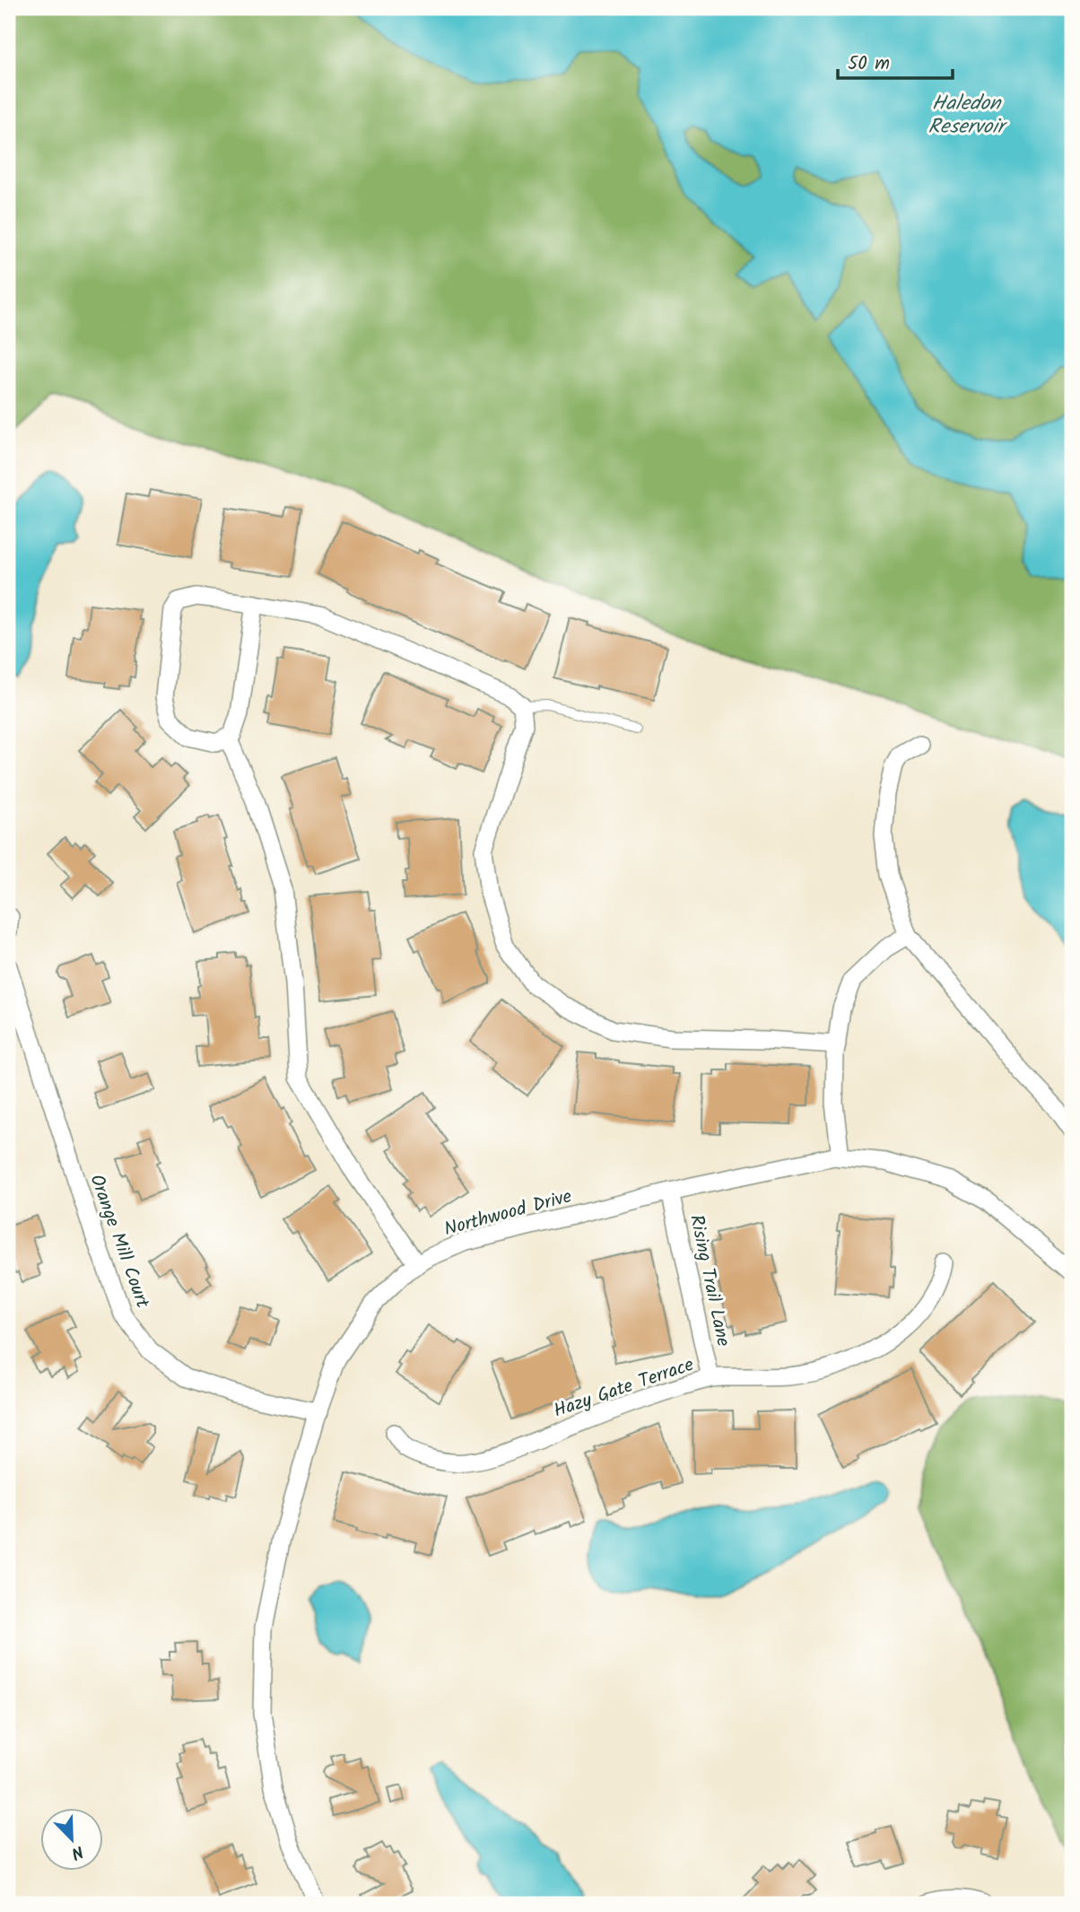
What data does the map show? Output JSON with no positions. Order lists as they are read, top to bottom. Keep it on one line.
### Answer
{"streets":{"street":["Northwood Drive","Orange Mill Court","Rising Trail Lane","Hazy Gate Terrace"]},"crossings":[["Northwood Drive","Orange Mill Court"],["Northwood Drive","Rising Trail Lane"],["Rising Trail Lane","Hazy Gate Terrace"]],"water":["Haledon Reservoir"],"scale_bar":"50 m","north":"bottom right"}
